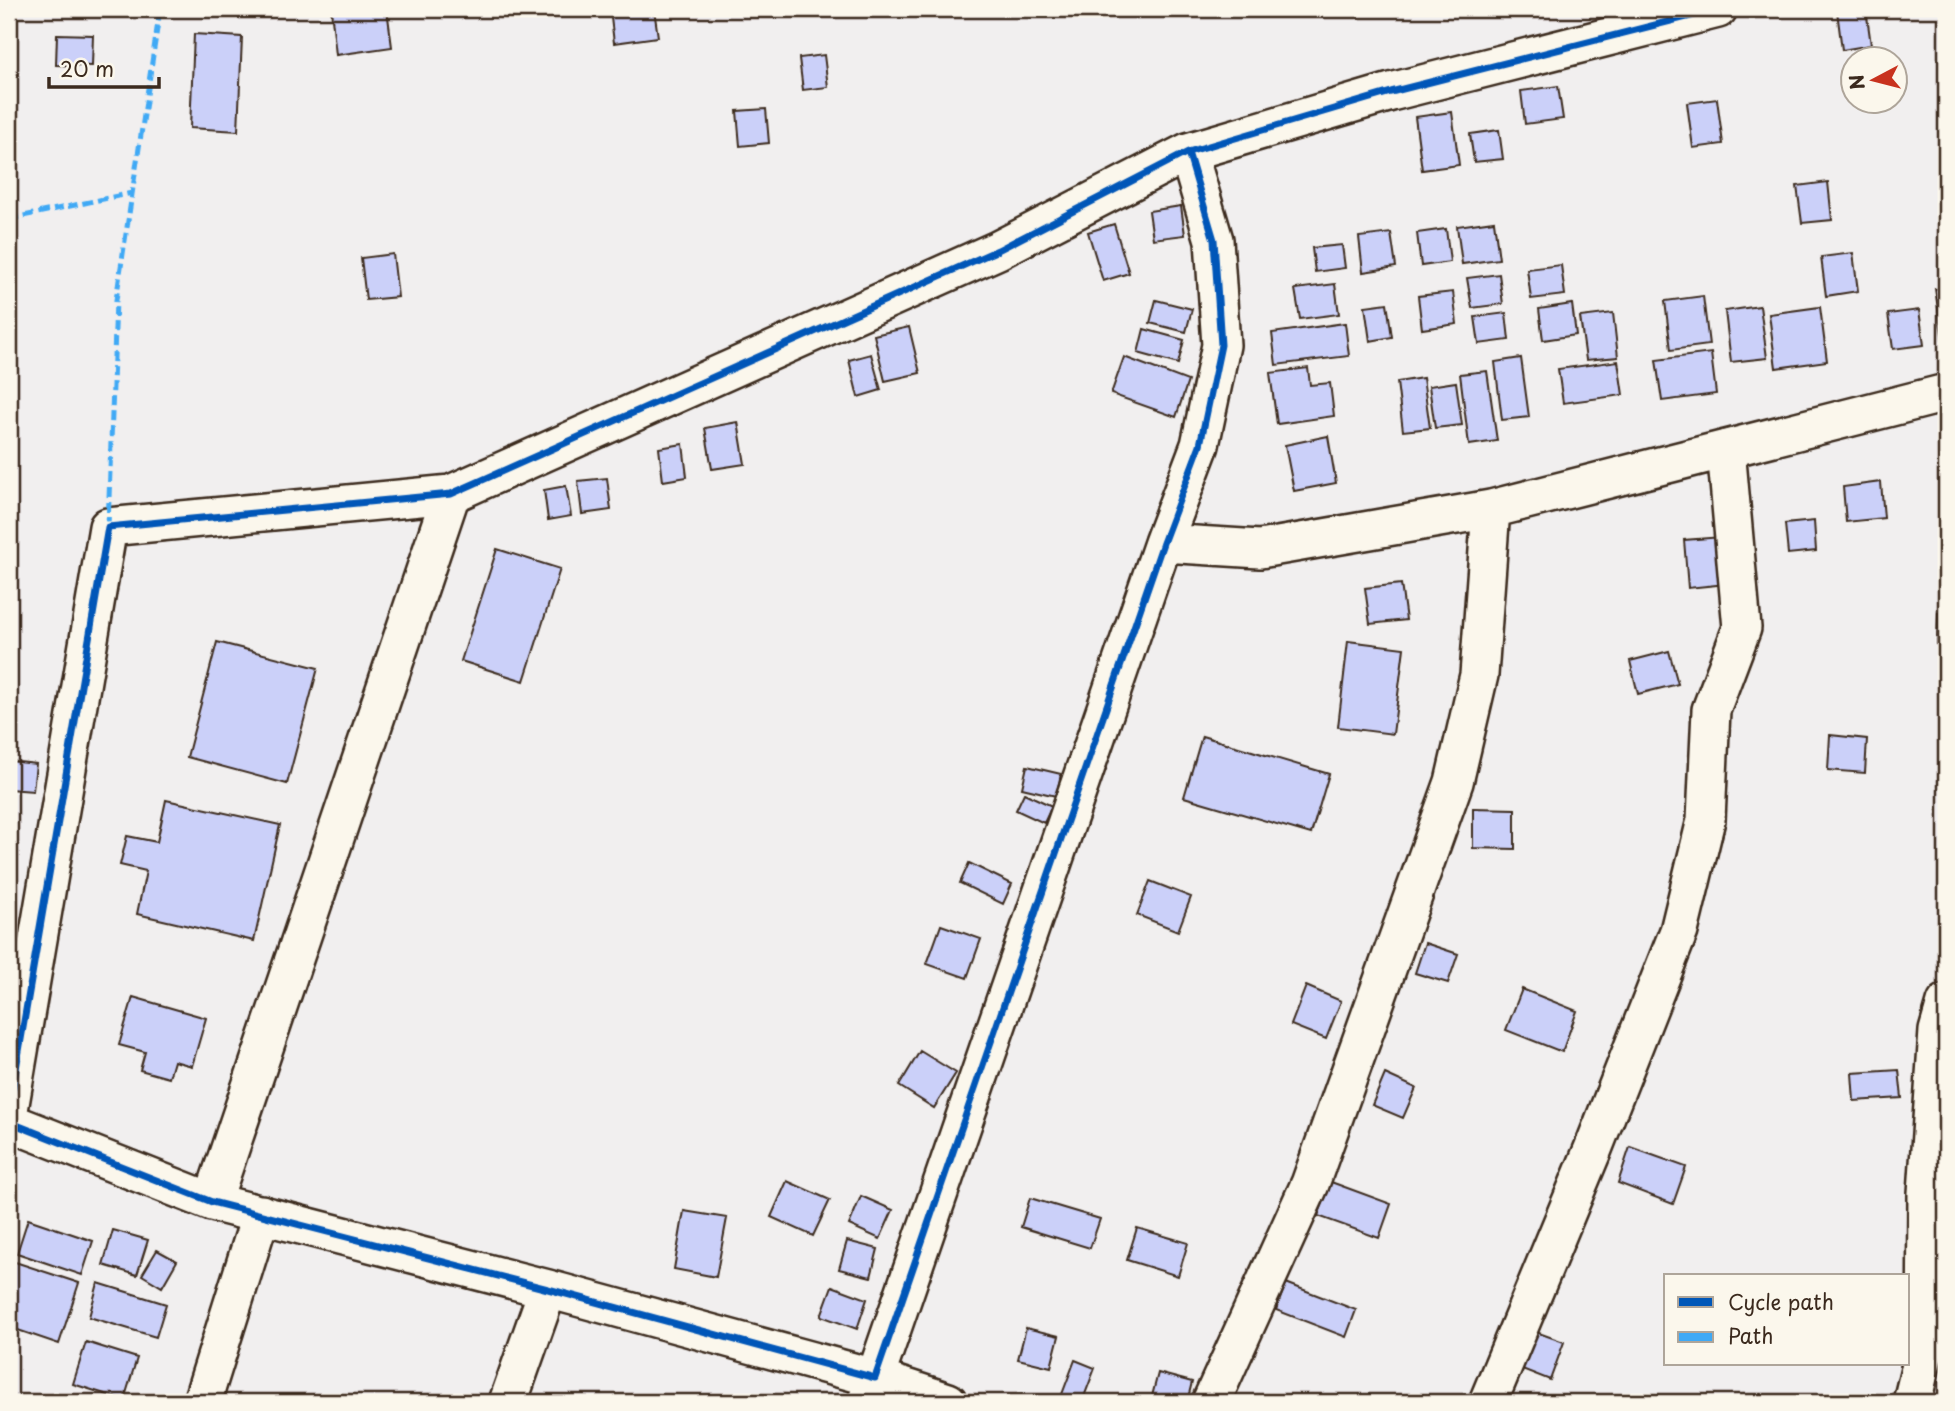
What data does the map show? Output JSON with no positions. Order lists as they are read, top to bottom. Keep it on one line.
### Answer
{"legend":["Cycle path","Path"],"scale_bar":"20 m","north":"left"}
